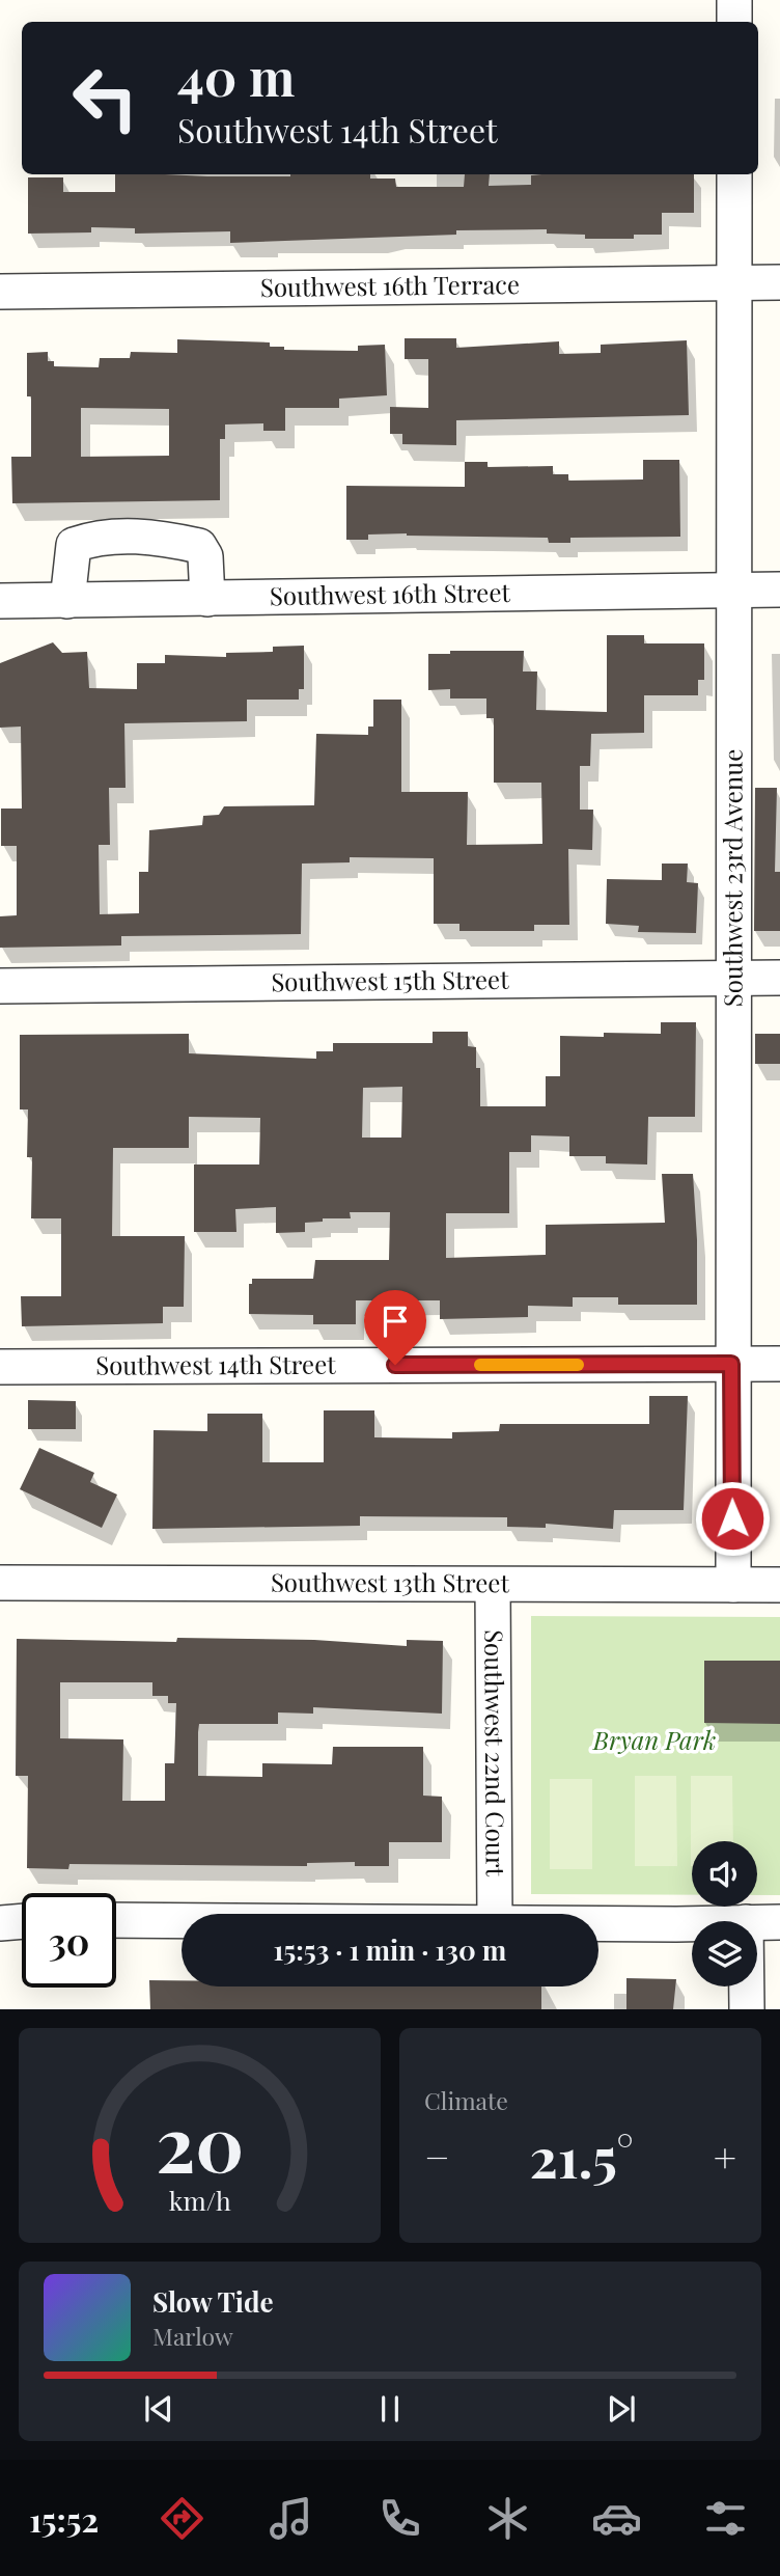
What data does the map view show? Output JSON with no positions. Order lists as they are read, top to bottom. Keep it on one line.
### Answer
{"streets":{"street":["Southwest 16th Terrace","Southwest 16th Street","Southwest 23rd Avenue","Southwest 15th Street","Southwest 14th Street","Southwest 13th Street","Southwest 22nd Court"]},"crossings":[["Southwest 16th Terrace","Southwest 23rd Avenue"],["Southwest 16th Street","Southwest 23rd Avenue"],["Southwest 23rd Avenue","Southwest 15th Street"],["Southwest 23rd Avenue","Southwest 14th Street"],["Southwest 23rd Avenue","Southwest 13th Street"],["Southwest 13th Street","Southwest 22nd Court"]],"parks":["Bryan Park"],"page":{"turn":["40 m","Southwest 14th Street"],"limit":"30","trip":"15:53 · 1 min · 130 m","tile":"Climate","heat":["−","21.5°","+"],"song":["Slow Tide","Marlow"],"tabs":"15:52","gauge":["20","km/h"]}}
